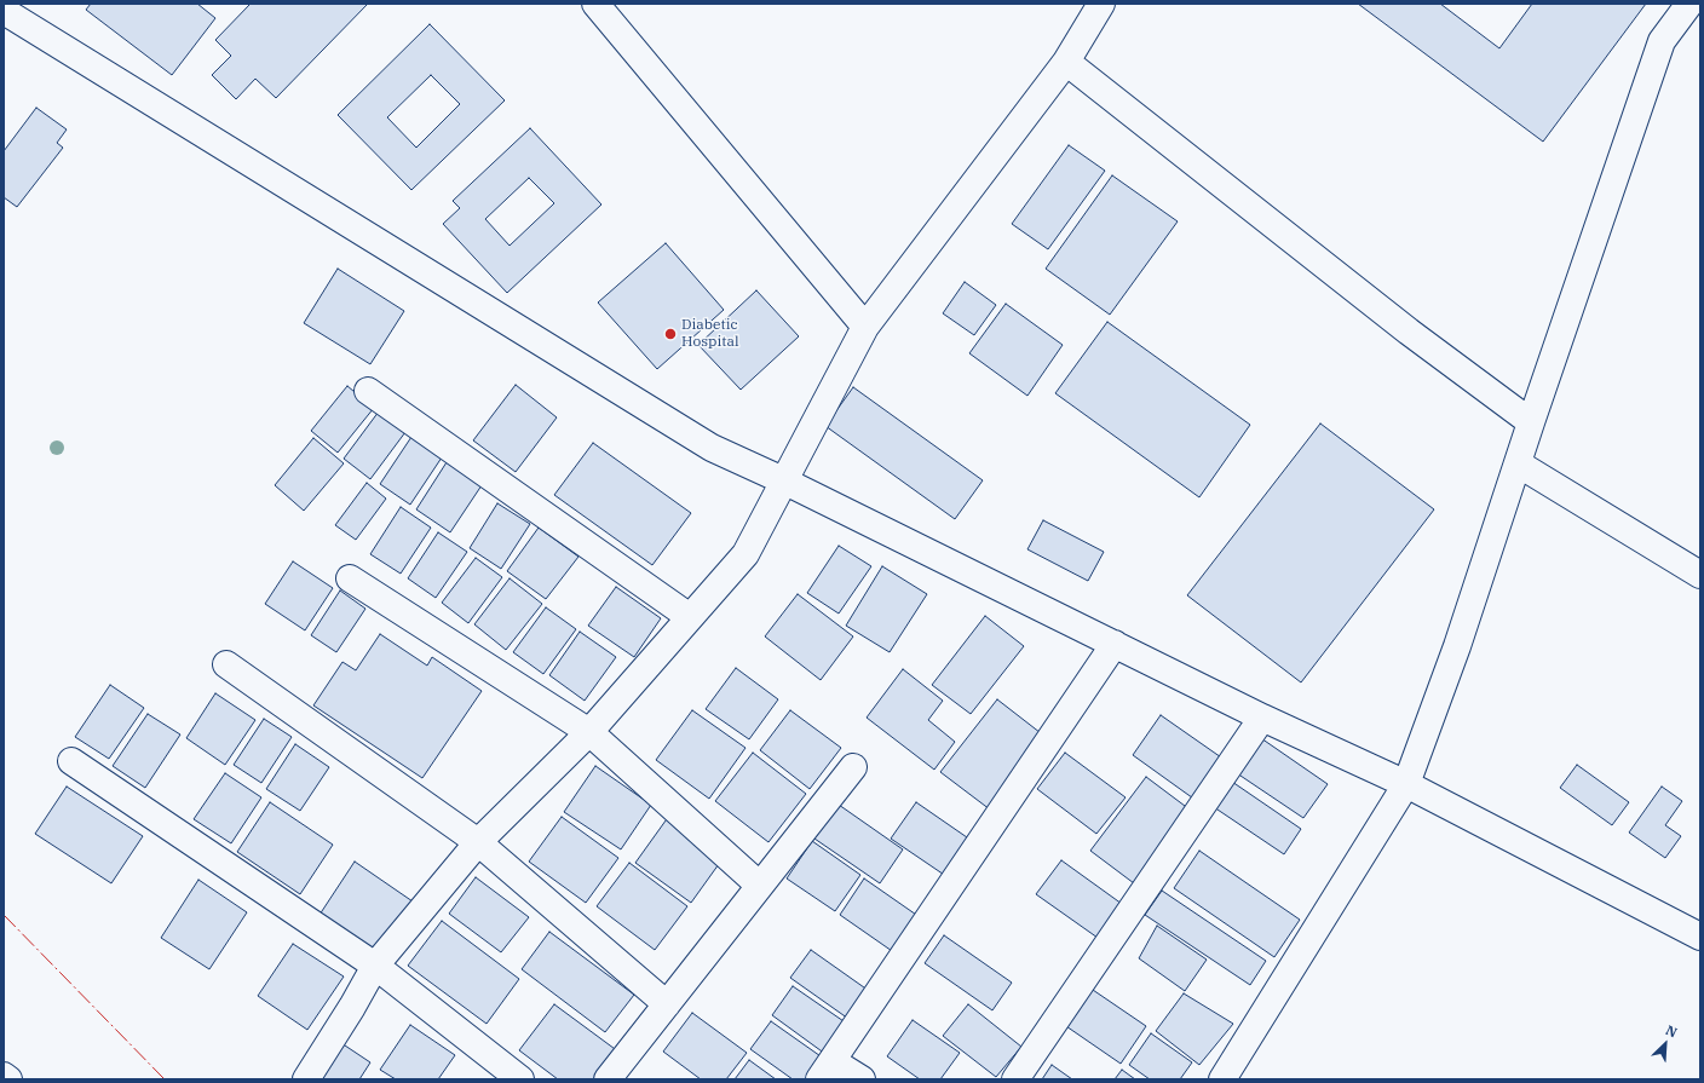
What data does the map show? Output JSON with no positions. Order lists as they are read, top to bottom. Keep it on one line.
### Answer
{"places":["Diabetic Hospital"],"north":"top right"}
